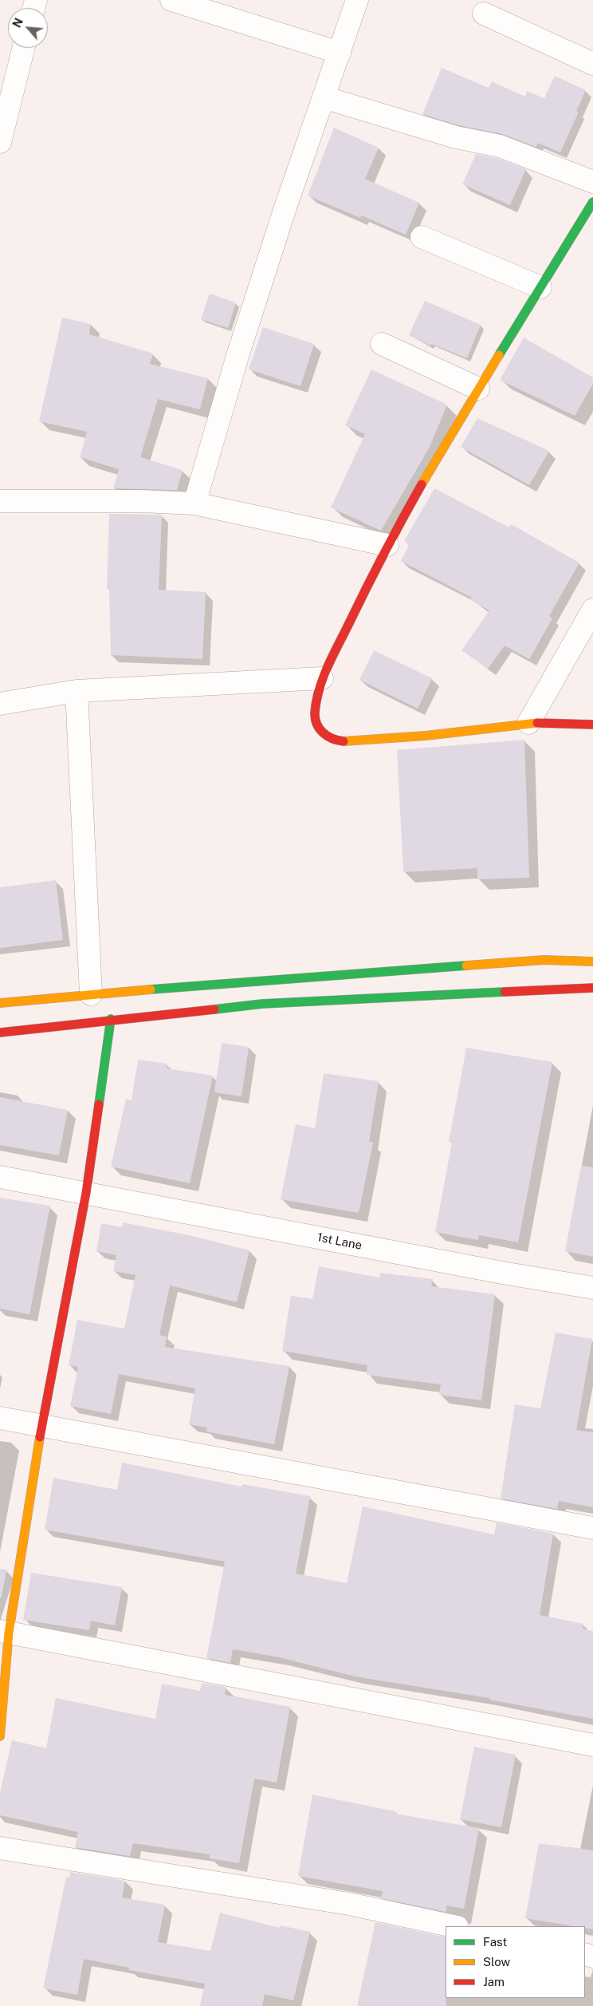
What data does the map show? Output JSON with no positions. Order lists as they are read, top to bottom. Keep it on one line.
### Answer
{"streets":{"street":["1st Lane"]},"legend":["Fast","Slow","Jam"],"north":"top left"}
